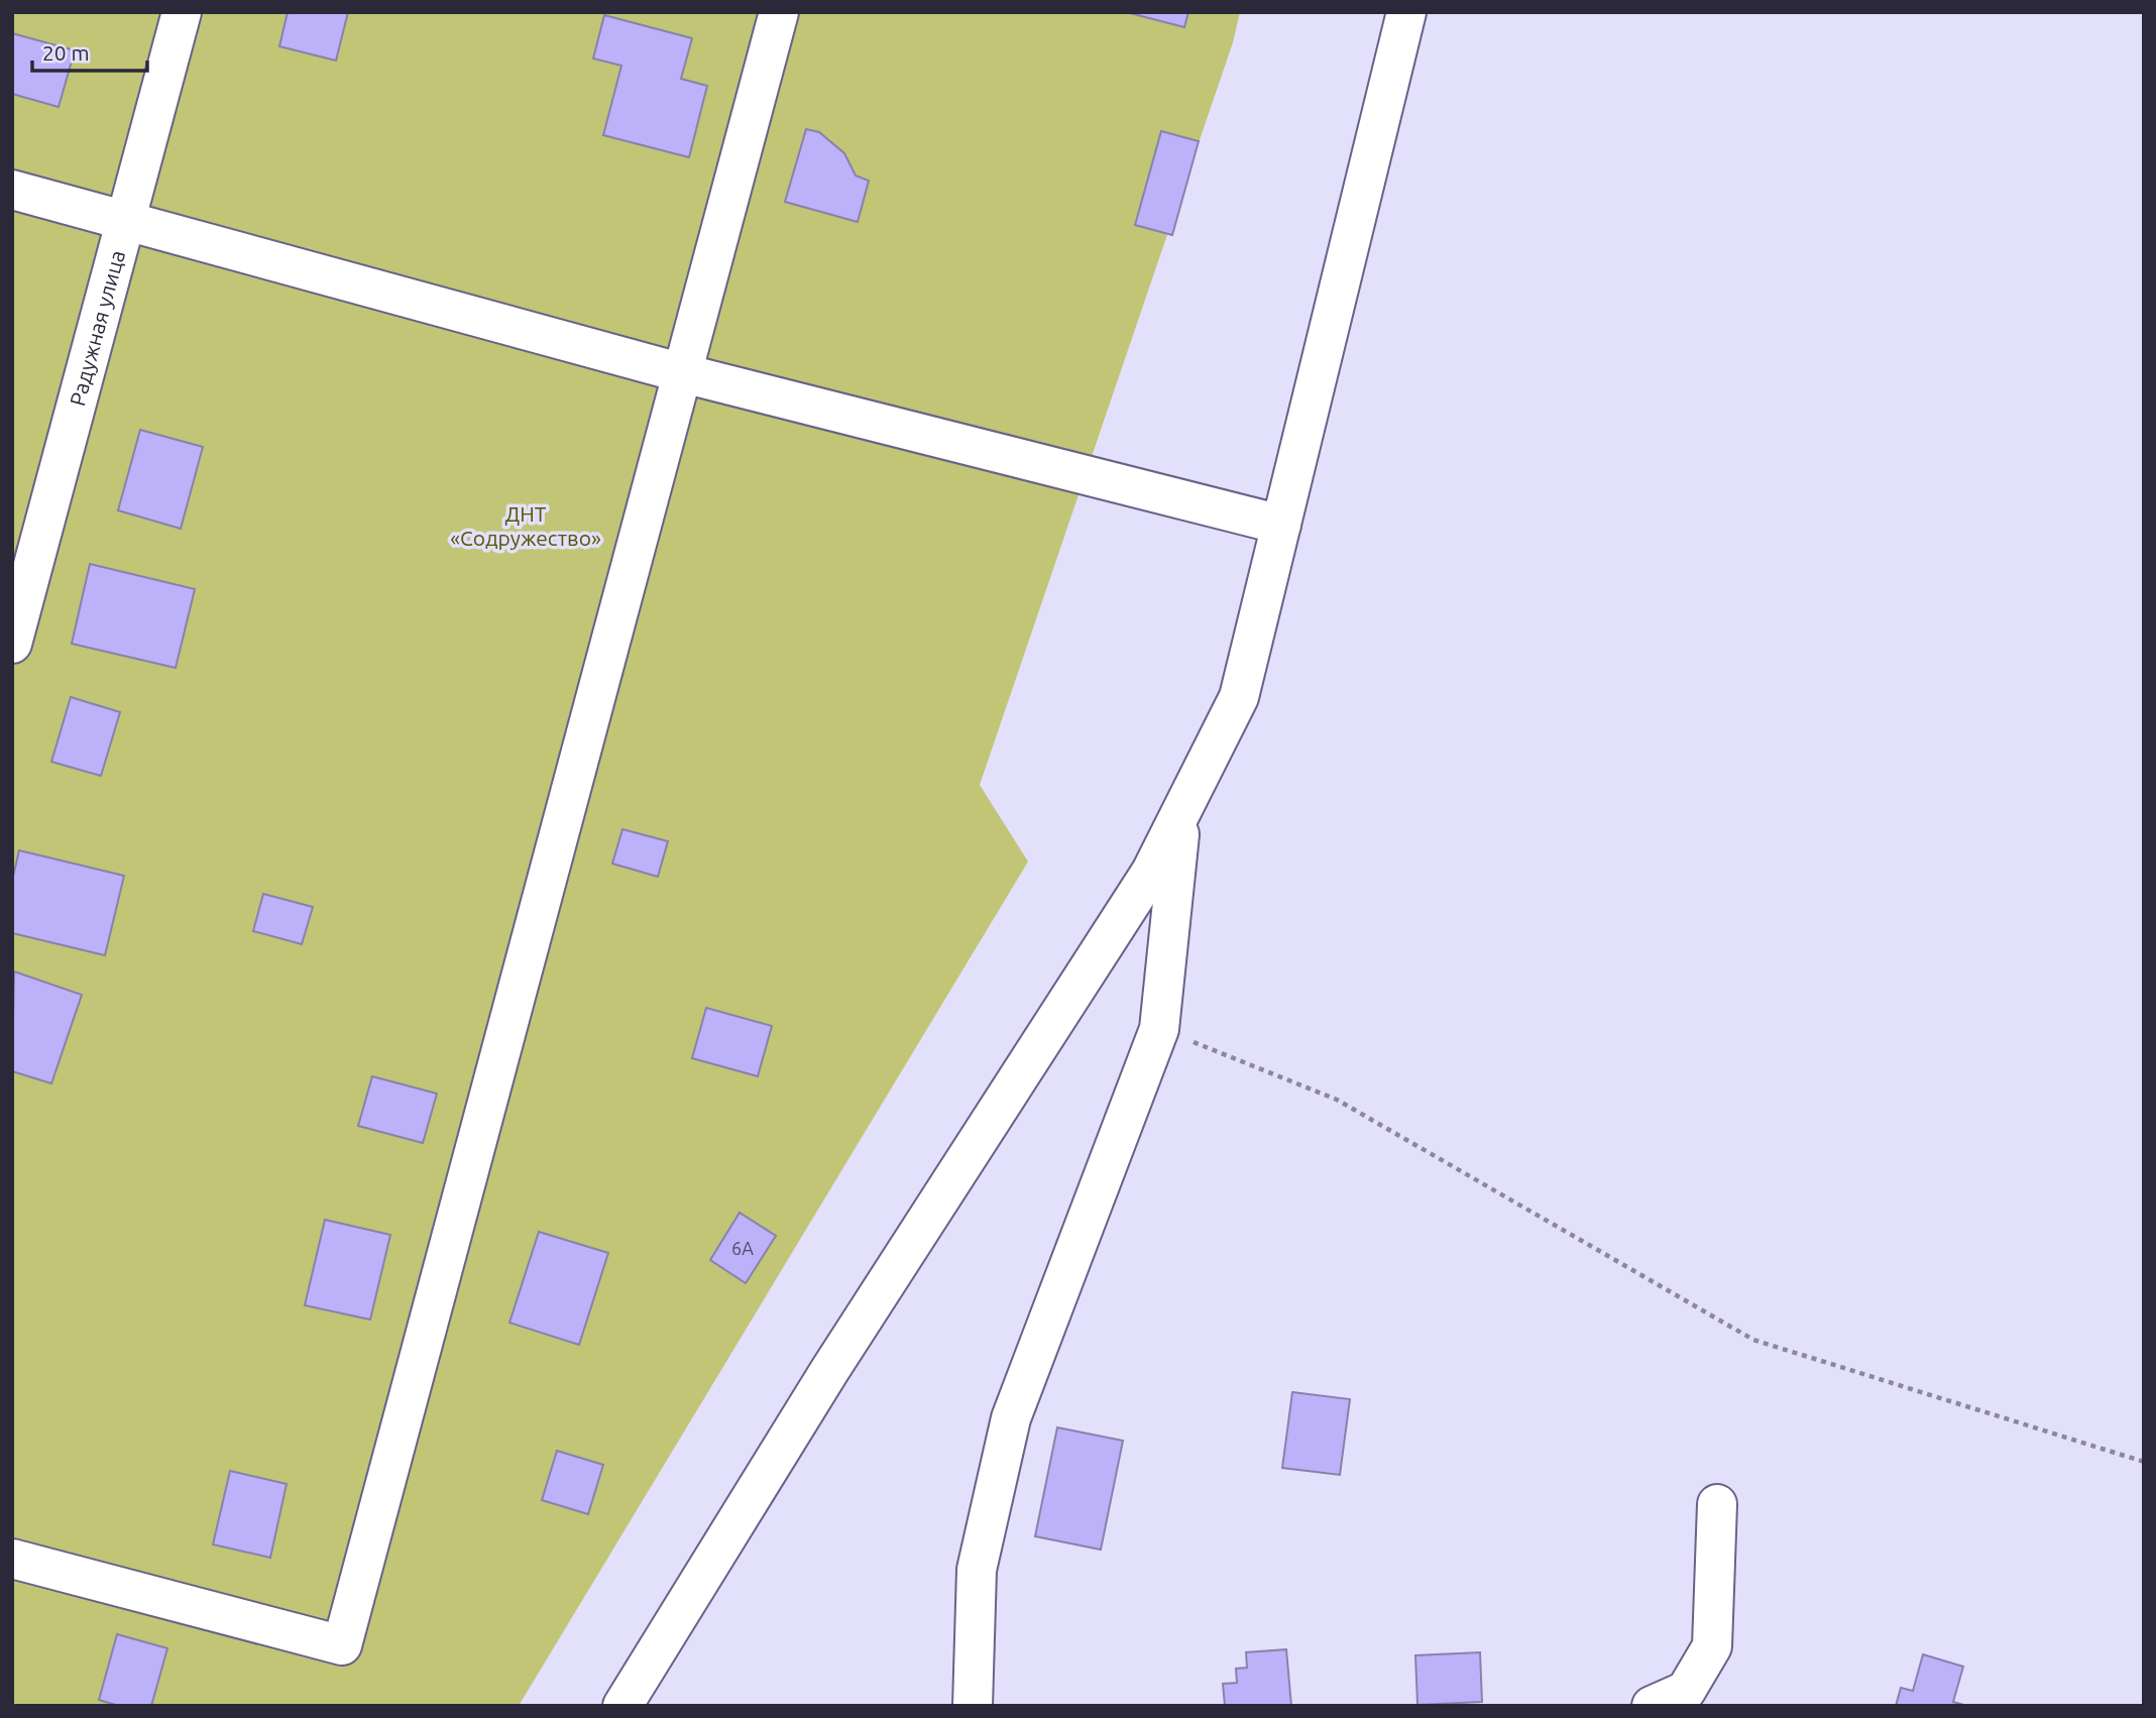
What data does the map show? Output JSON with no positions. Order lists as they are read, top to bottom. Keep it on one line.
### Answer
{"streets":{"street":["Радужная улица"]},"parks":["ДНТ «Содружество»"],"house_numbers":["6А"],"scale_bar":"20 m"}
